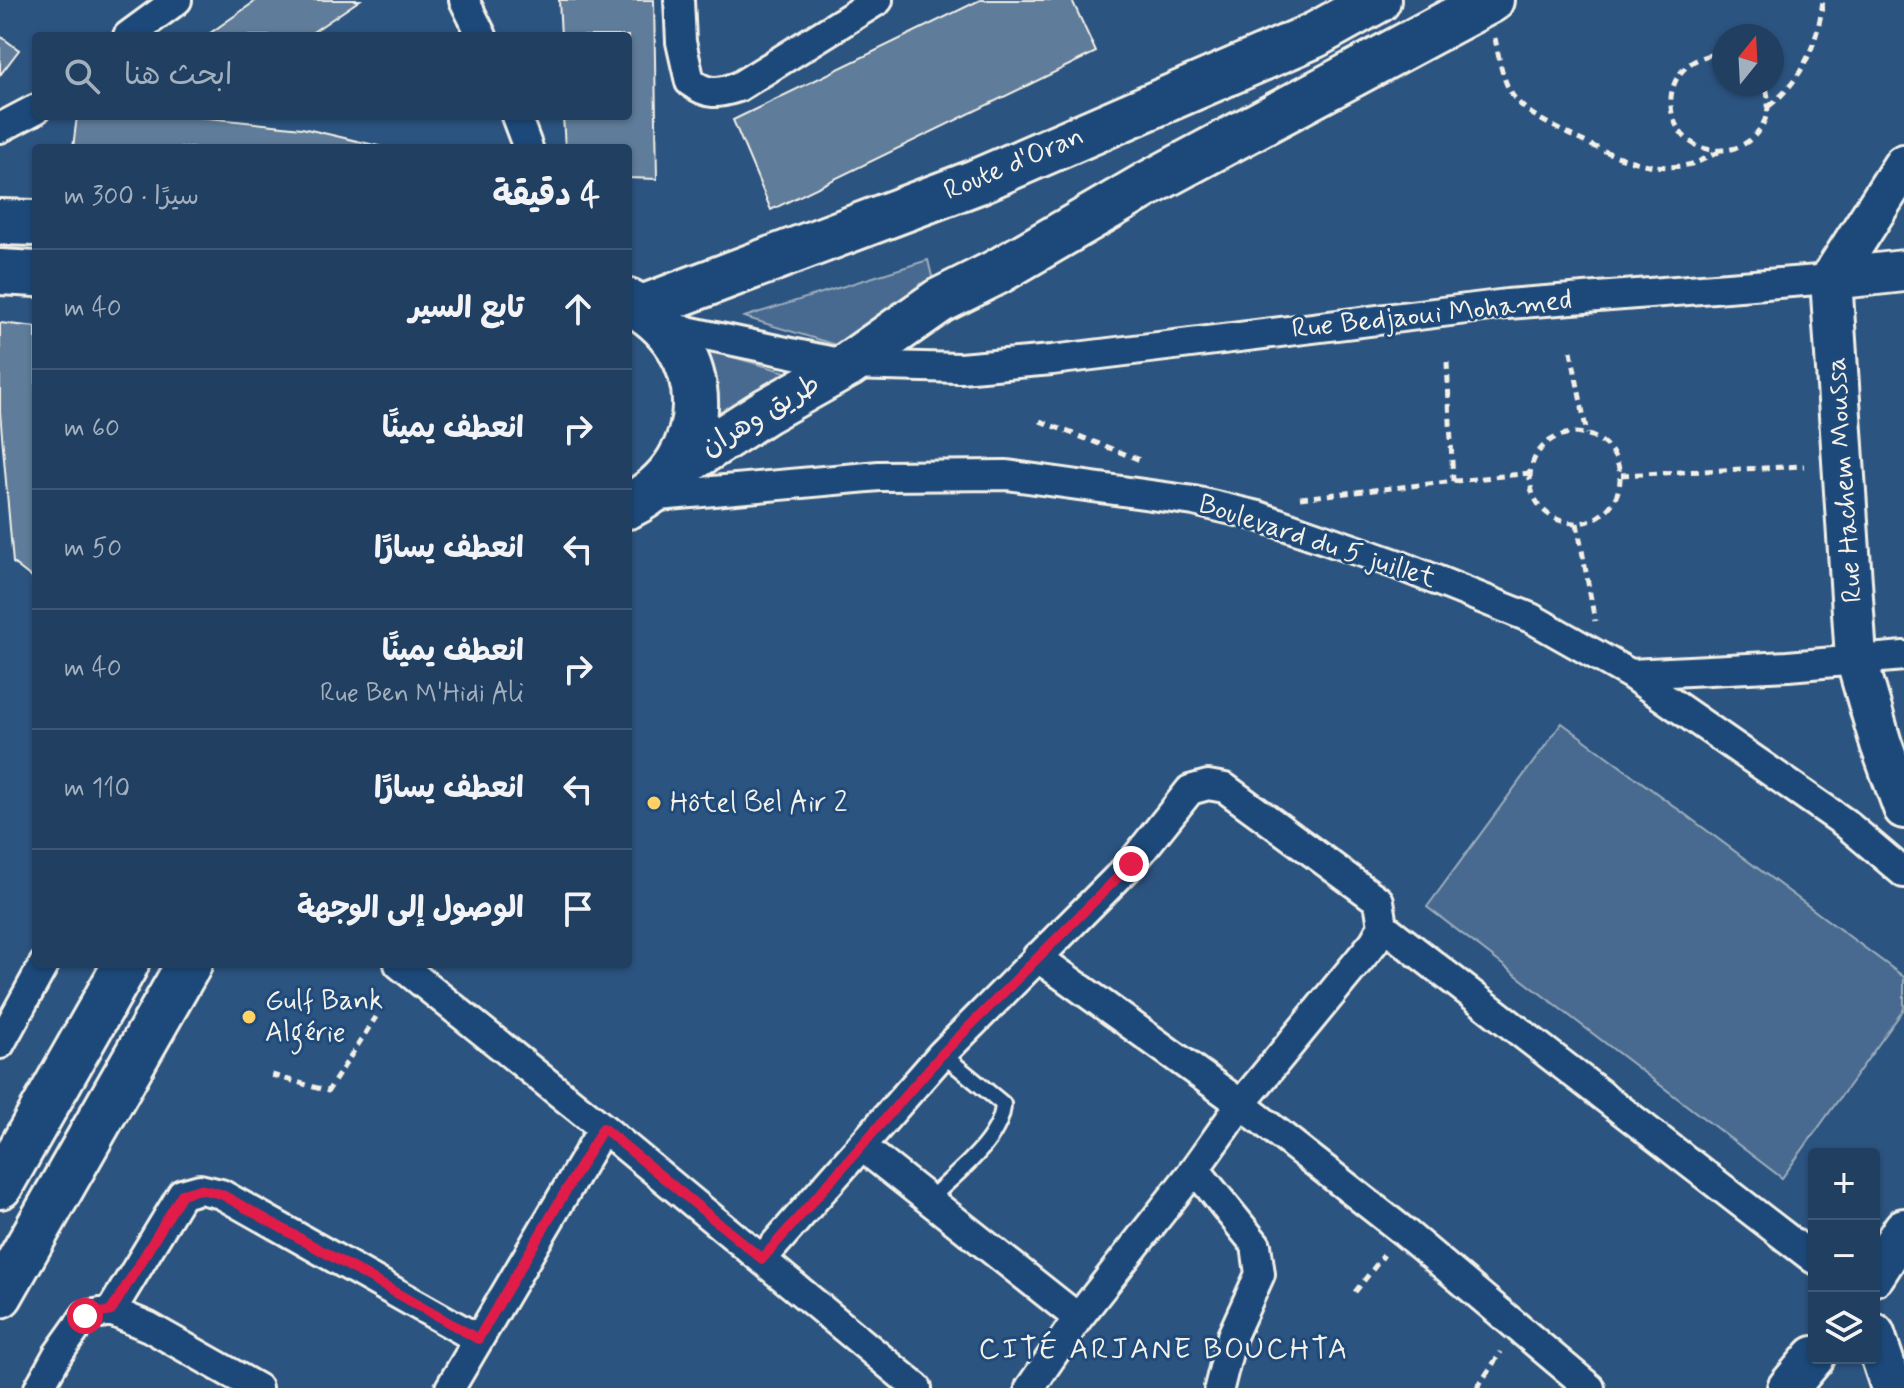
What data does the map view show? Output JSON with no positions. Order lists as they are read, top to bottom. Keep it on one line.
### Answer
{"streets":{"main road":["Route d'Oran","طريق وهران"],"street":["Rue Bedjaoui Mohamed","Rue Hachem Moussa","Boulevard du 5 juillet"]},"crossings":[["Route d'Oran","Rue Bedjaoui Mohamed"],["Rue Bedjaoui Mohamed","طريق وهران"],["Rue Bedjaoui Mohamed","Rue Hachem Moussa"],["طريق وهران","Boulevard du 5 juillet"]],"districts":["CITÉ ARJANE BOUCHTA"],"places":["Hôtel Bel Air 2","Gulf Bank Algérie"],"north":"top","page":{"search":"ابحث هنا","heading":["4 دقيقة","سيرًا · 300 m"],"list":[["تابع السير","40 m"],["انعطف يمينًا","60 m"],["انعطف يسارًا","50 m"],["انعطف يمينًا","Rue Ben M'Hidi Ali","40 m"],["انعطف يسارًا","110 m"],"الوصول إلى الوجهة"],"map_buttons":["+","−"]}}
